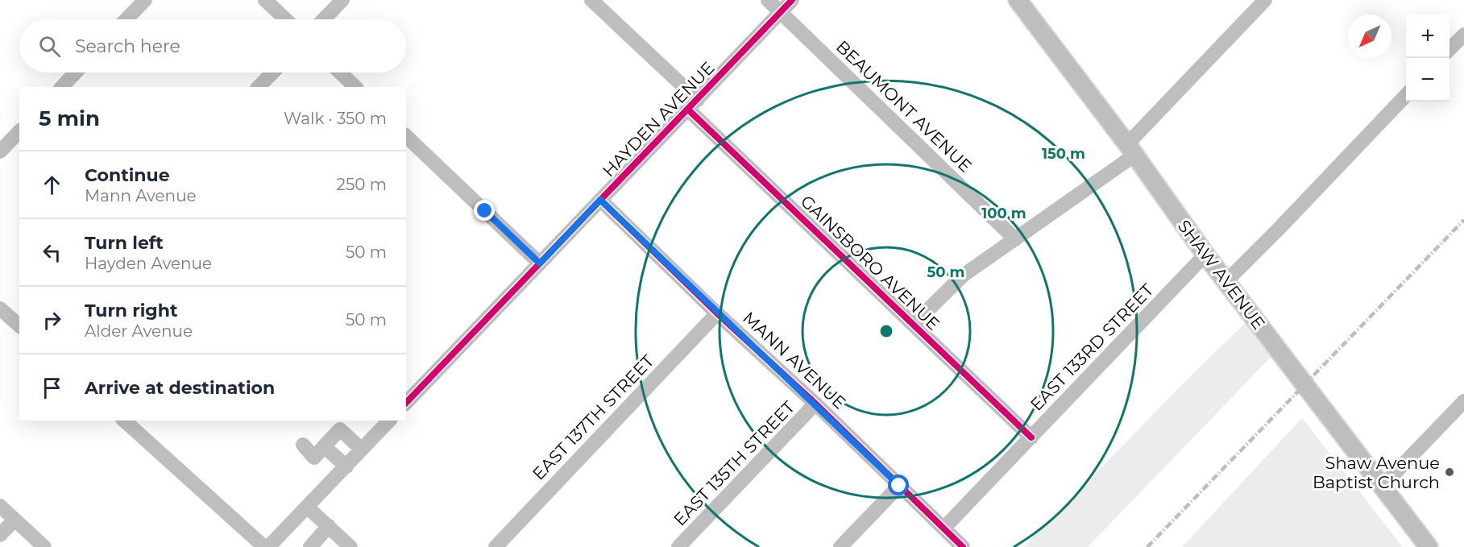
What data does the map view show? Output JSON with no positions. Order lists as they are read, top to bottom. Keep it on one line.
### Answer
{"streets":{"main road":["SHAW AVENUE"],"street":["BEAUMONT AVENUE","HAYDEN AVENUE","GAINSBORO AVENUE","EAST 133RD STREET","MANN AVENUE","EAST 137TH STREET","EAST 135TH STREET"]},"crossings":[["BEAUMONT AVENUE","HAYDEN AVENUE"],["HAYDEN AVENUE","GAINSBORO AVENUE"],["HAYDEN AVENUE","MANN AVENUE"],["GAINSBORO AVENUE","EAST 133RD STREET"],["SHAW AVENUE","EAST 133RD STREET"],["EAST 133RD STREET","MANN AVENUE"],["MANN AVENUE","EAST 137TH STREET"],["MANN AVENUE","EAST 135TH STREET"]],"places":["Shaw Avenue Baptist Church"],"north":"bottom left","page":{"map_buttons":["+","−"],"search":"Search here","heading":["5 min","Walk · 350 m"],"list":[["Continue","Mann Avenue","250 m"],["Turn left","Hayden Avenue","50 m"],["Turn right","Alder Avenue","50 m"],"Arrive at destination"]},"rings":["150 m","100 m","50 m"]}
